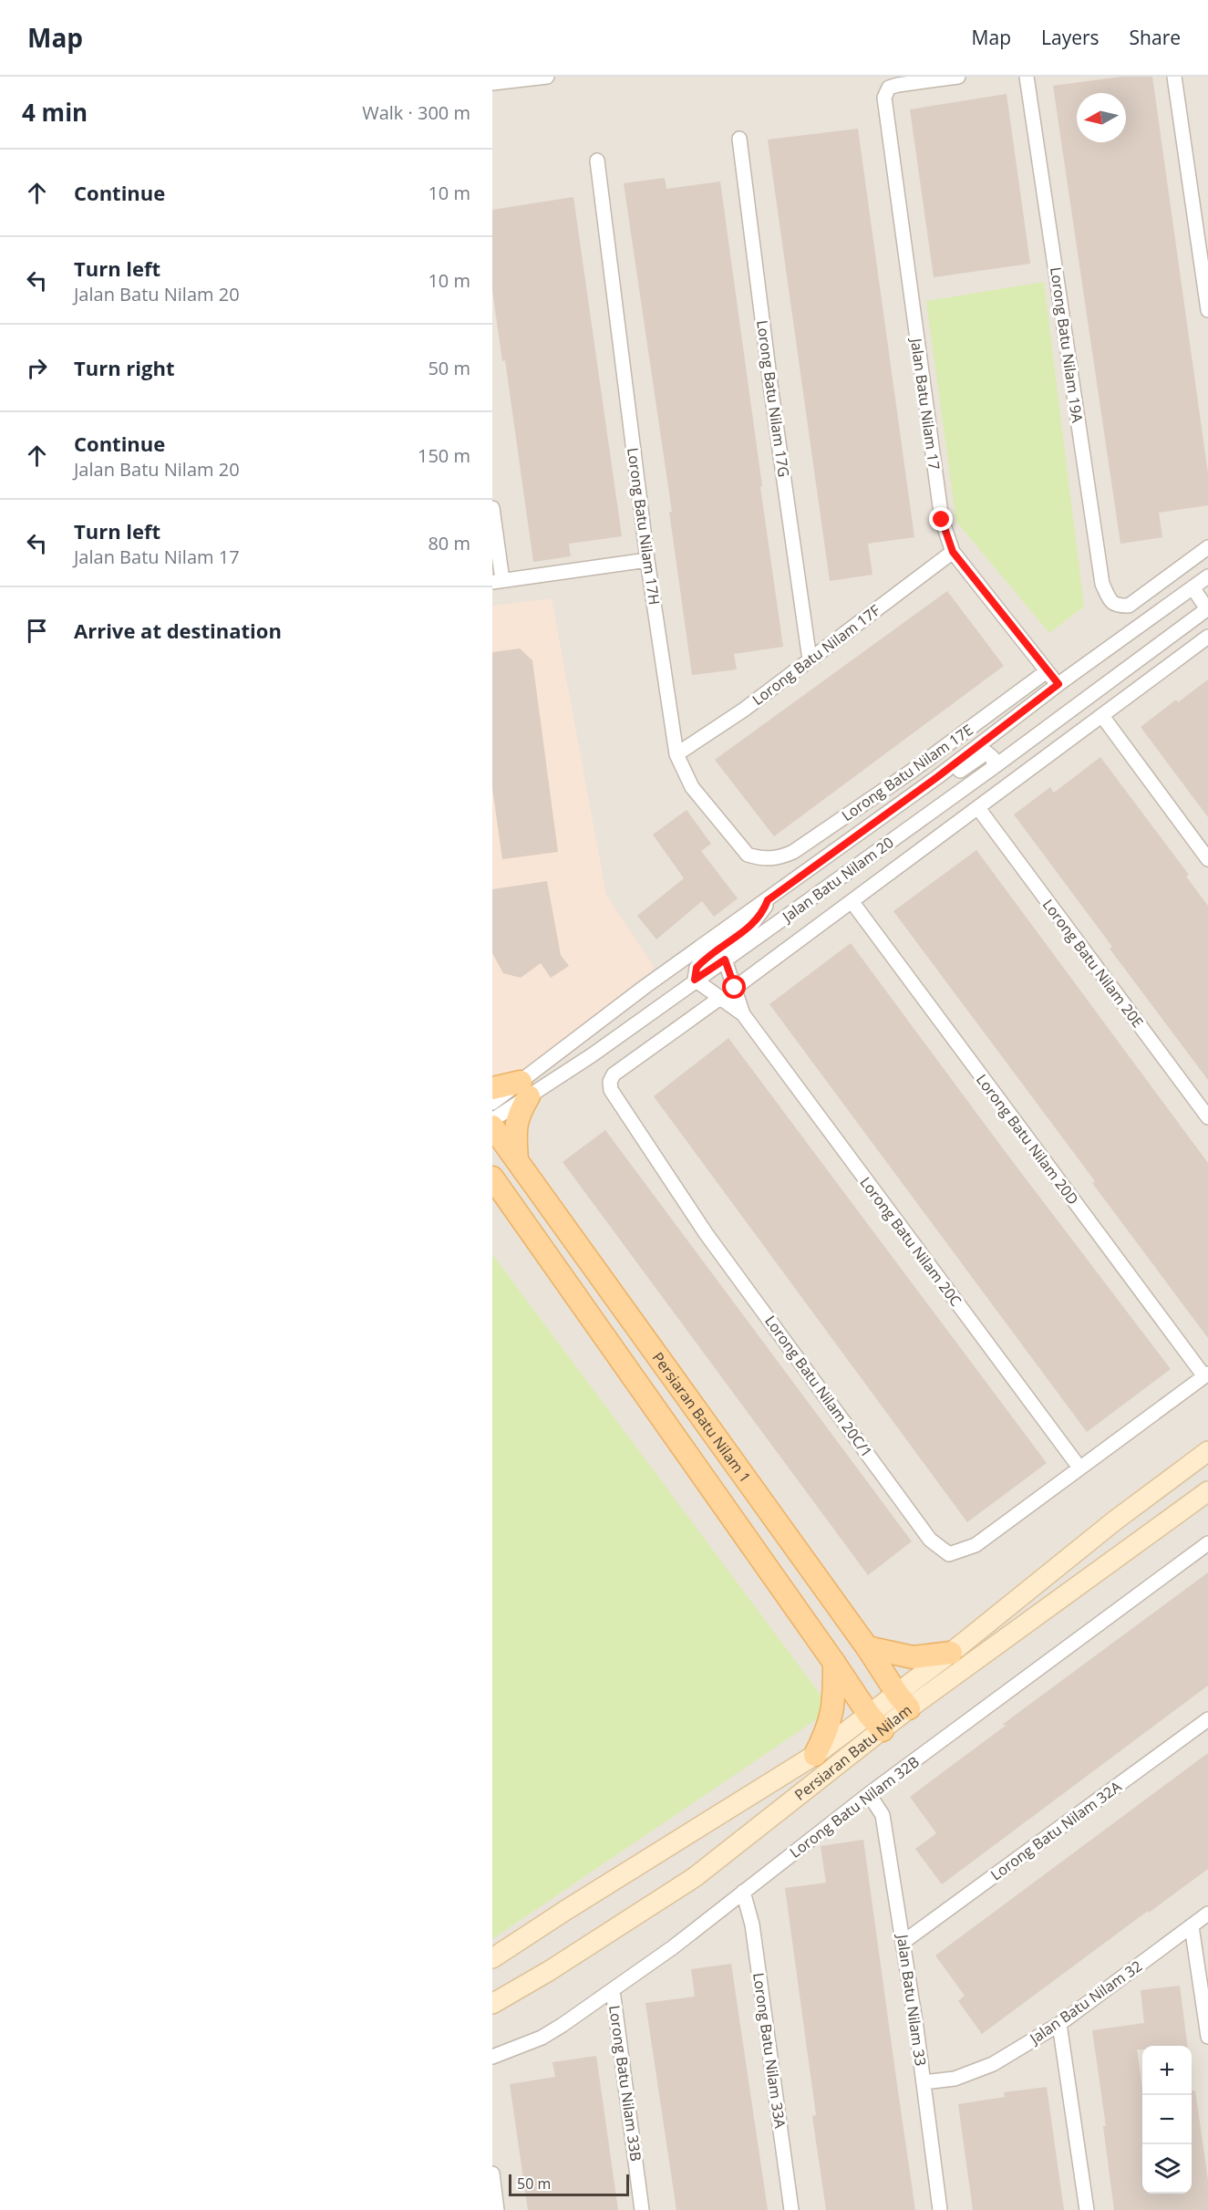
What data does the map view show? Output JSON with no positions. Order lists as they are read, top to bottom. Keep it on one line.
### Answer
{"streets":{"main road":["Persiaran Batu Nilam 1","Persiaran Batu Nilam"],"street":["Lorong Batu Nilam 19A","Lorong Batu Nilam 17G","Jalan Batu Nilam 17","Lorong Batu Nilam 17H","Lorong Batu Nilam 17F","Lorong Batu Nilam 17E","Jalan Batu Nilam 20","Lorong Batu Nilam 20E","Lorong Batu Nilam 20D","Lorong Batu Nilam 20C","Lorong Batu Nilam 20C/1","Lorong Batu Nilam 32B","Lorong Batu Nilam 32A","Jalan Batu Nilam 33","Jalan Batu Nilam 32","Lorong Batu Nilam 33A","Lorong Batu Nilam 33B"]},"crossings":[["Lorong Batu Nilam 17G","Lorong Batu Nilam 17F"],["Jalan Batu Nilam 17","Lorong Batu Nilam 17F"],["Jalan Batu Nilam 17","Lorong Batu Nilam 17E"],["Jalan Batu Nilam 17","Jalan Batu Nilam 20"],["Lorong Batu Nilam 17H","Lorong Batu Nilam 17F"],["Lorong Batu Nilam 17H","Lorong Batu Nilam 17E"],["Lorong Batu Nilam 20C","Lorong Batu Nilam 20C/1"],["Persiaran Batu Nilam 1","Persiaran Batu Nilam"],["Lorong Batu Nilam 32B","Jalan Batu Nilam 33"],["Lorong Batu Nilam 32B","Lorong Batu Nilam 33A"],["Lorong Batu Nilam 32B","Lorong Batu Nilam 33B"],["Lorong Batu Nilam 32A","Jalan Batu Nilam 33"],["Jalan Batu Nilam 33","Jalan Batu Nilam 32"]],"scale_bar":"50 m","north":"left","page":{"header":"Map","nav":["Map","Layers","Share"],"heading":["4 min","Walk · 300 m"],"list":[["Continue","10 m"],["Turn left","Jalan Batu Nilam 20","10 m"],["Turn right","50 m"],["Continue","Jalan Batu Nilam 20","150 m"],["Turn left","Jalan Batu Nilam 17","80 m"],"Arrive at destination"],"map_buttons":["+","−"],"scale":"50 m"}}
